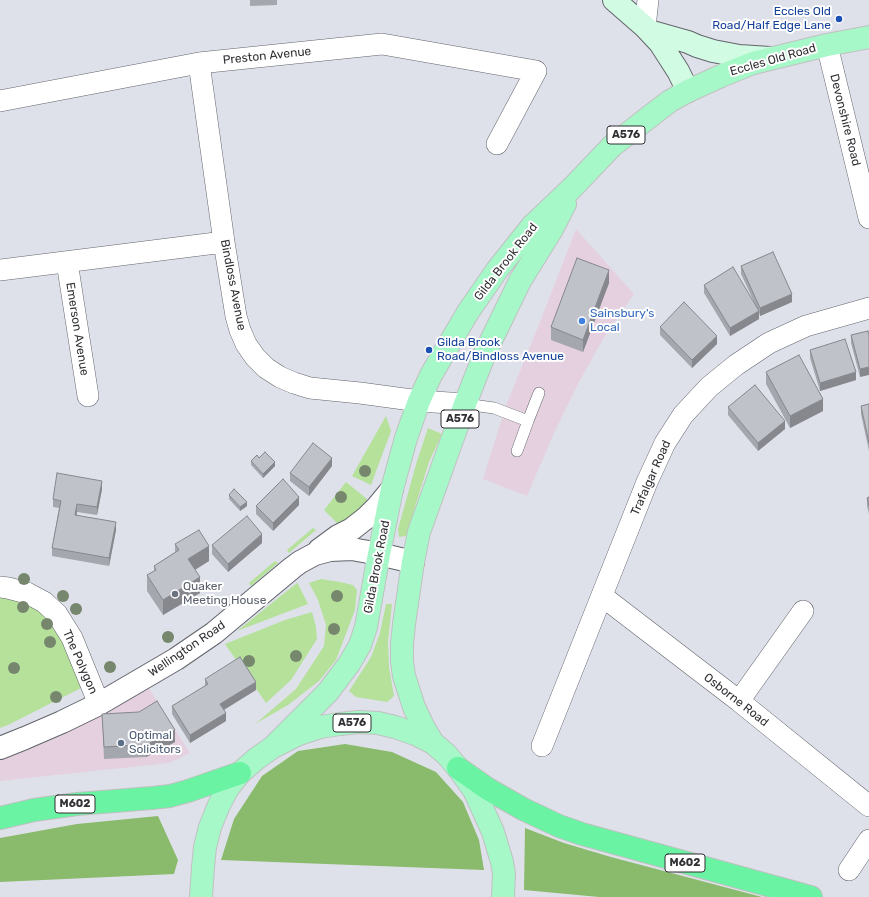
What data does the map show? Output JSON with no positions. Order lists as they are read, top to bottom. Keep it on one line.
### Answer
{"streets":{"highway":["M602"],"main road":["Eccles Old Road","A576","Gilda Brook Road"],"street":["Preston Avenue","Devonshire Road","Bindloss Avenue","Emerson Avenue","Trafalgar Road","Wellington Road","The Polygon","Osborne Road"]},"crossings":[["Preston Avenue","Bindloss Avenue"],["Eccles Old Road","Devonshire Road"],["Eccles Old Road","Gilda Brook Road"],["A576","Gilda Brook Road"],["A576","M602"],["Gilda Brook Road","Bindloss Avenue"],["Gilda Brook Road","Wellington Road"],["Trafalgar Road","Osborne Road"],["Wellington Road","The Polygon"]],"places":["Eccles Old Road/Half Edge Lane","Sainsbury's Local","Gilda Brook Road/Bindloss Avenue","Quaker Meeting House","Optimal Solicitors"]}
